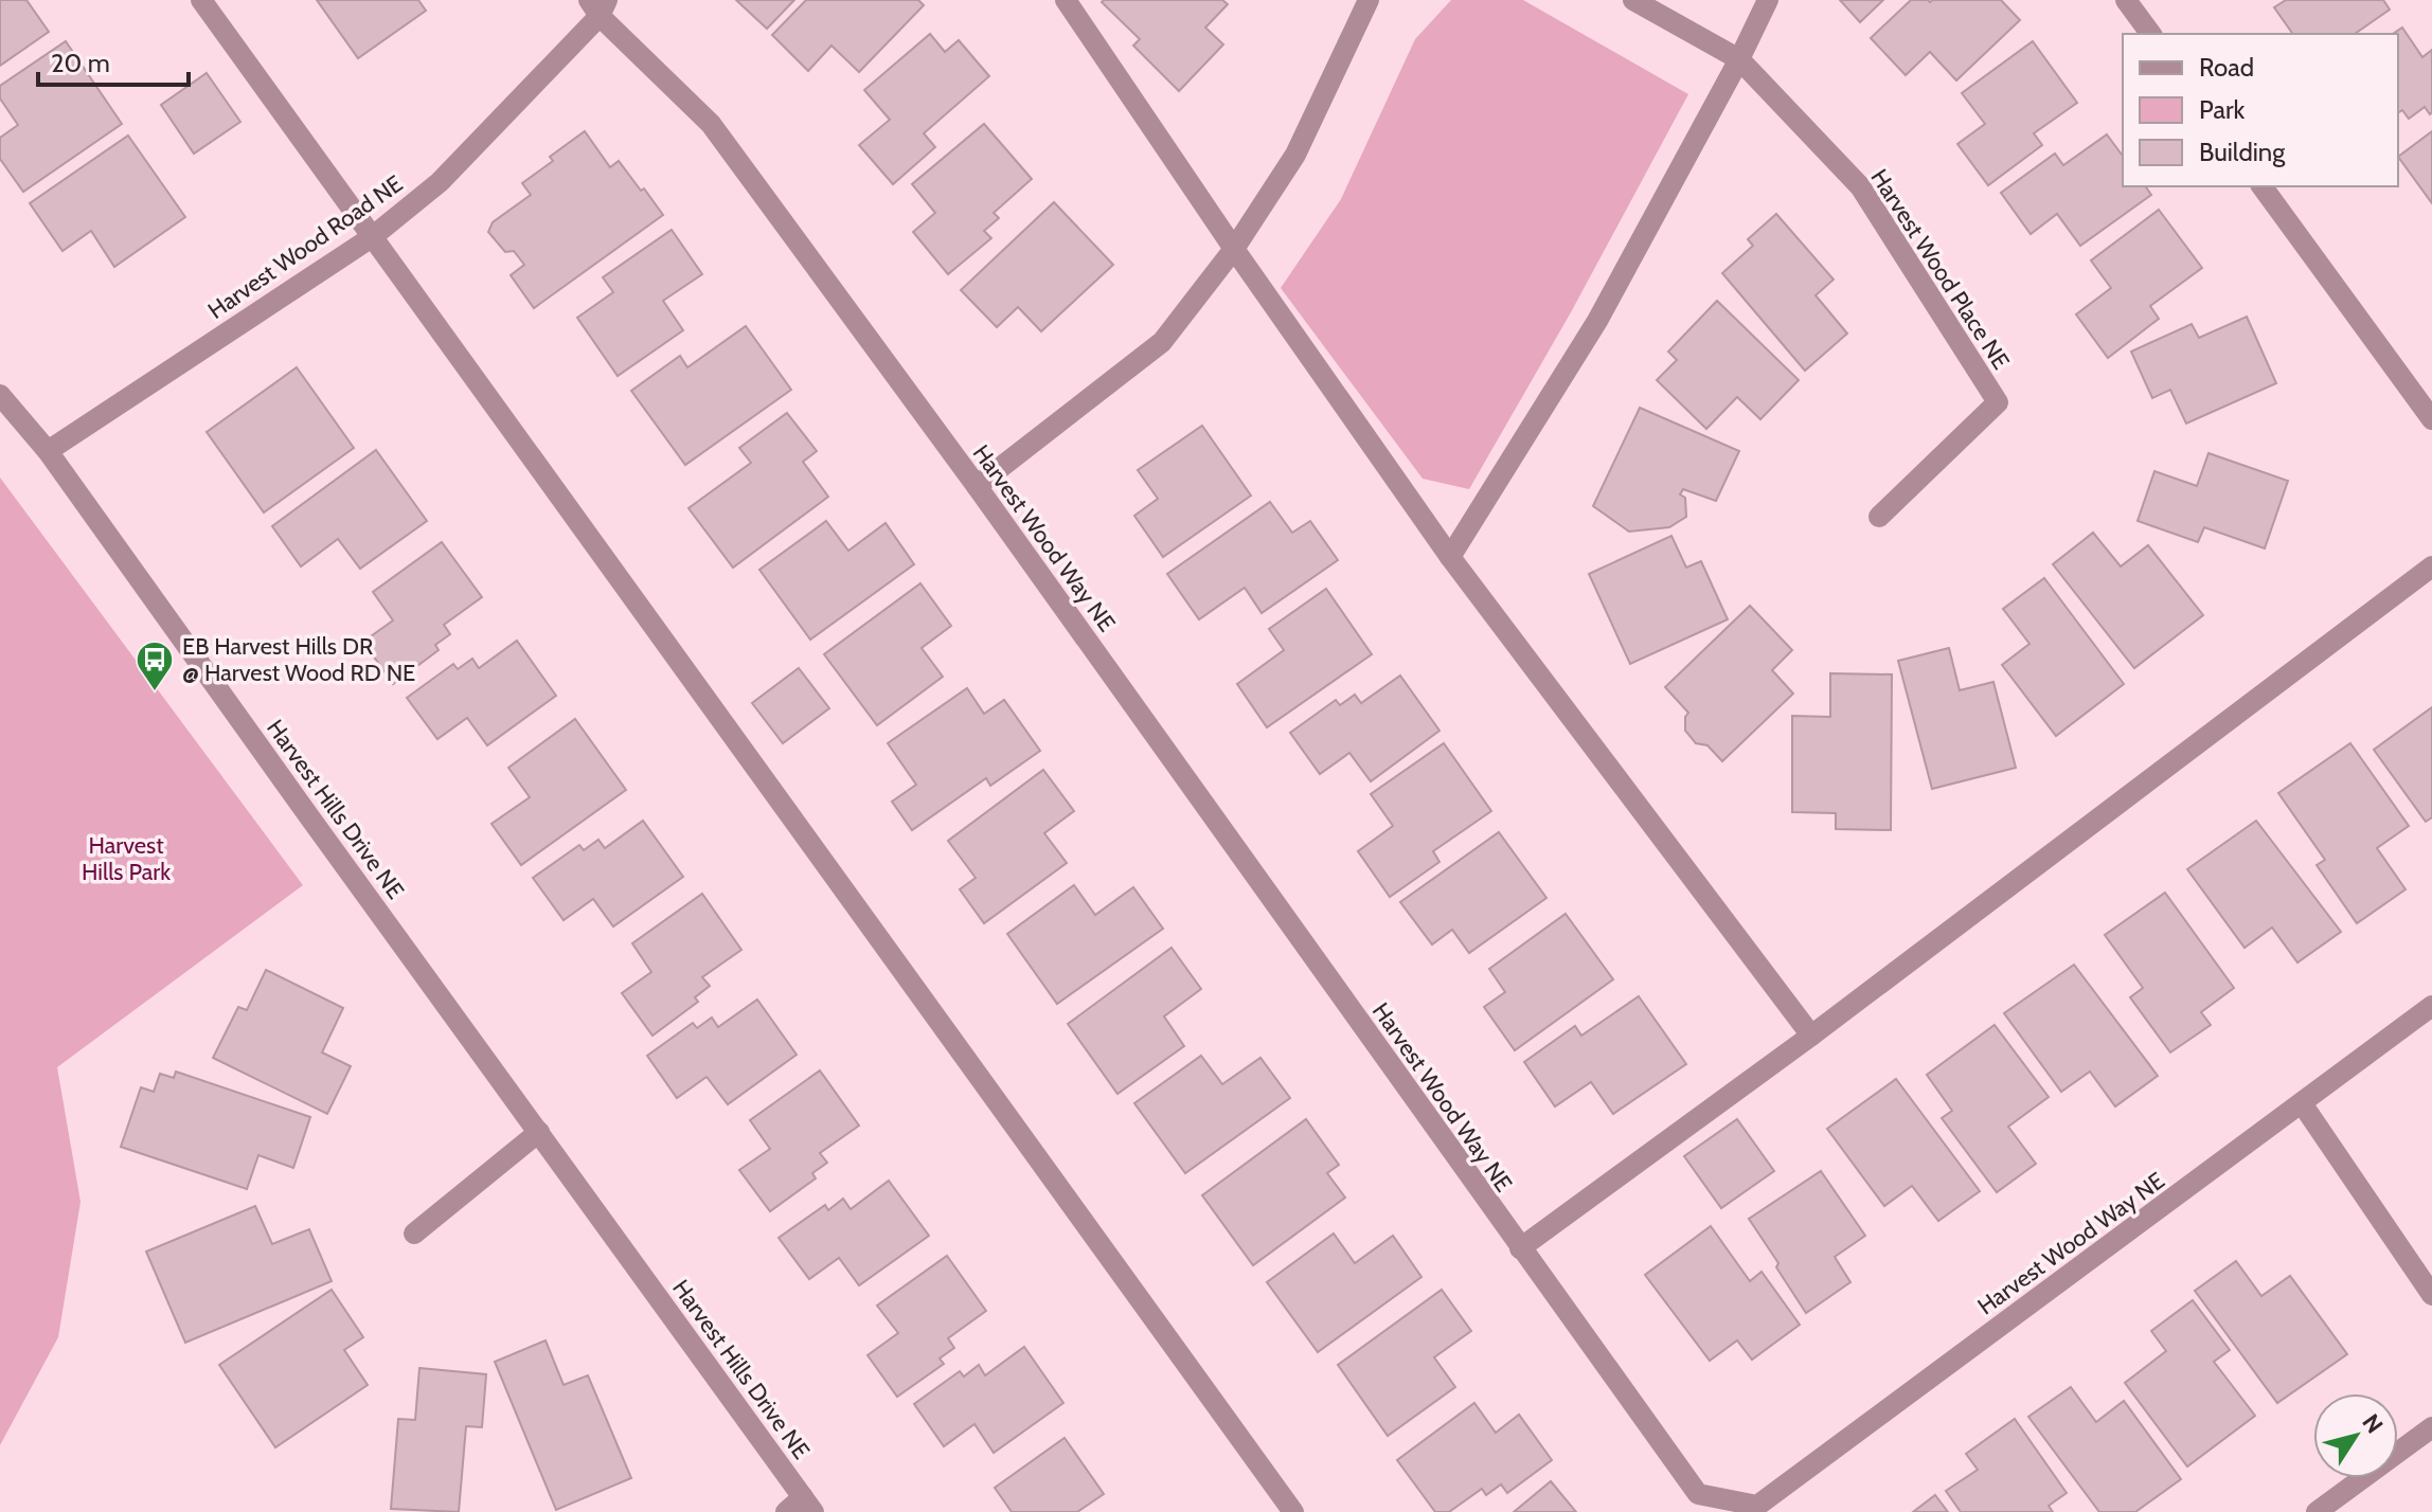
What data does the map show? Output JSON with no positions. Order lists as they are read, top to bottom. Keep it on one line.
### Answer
{"streets":{"street":["Harvest Wood Road NE","Harvest Wood Place NE","Harvest Wood Way NE","Harvest Hills Drive NE"]},"crossings":[["Harvest Wood Road NE","Harvest Wood Way NE"],["Harvest Wood Road NE","Harvest Hills Drive NE"]],"parks":["Harvest Hills Park"],"places":{"bus stop":["EB Harvest Hills DR @ Harvest Wood RD NE"]},"legend":["Road","Park","Building"],"scale_bar":"20 m","north":"top right"}
